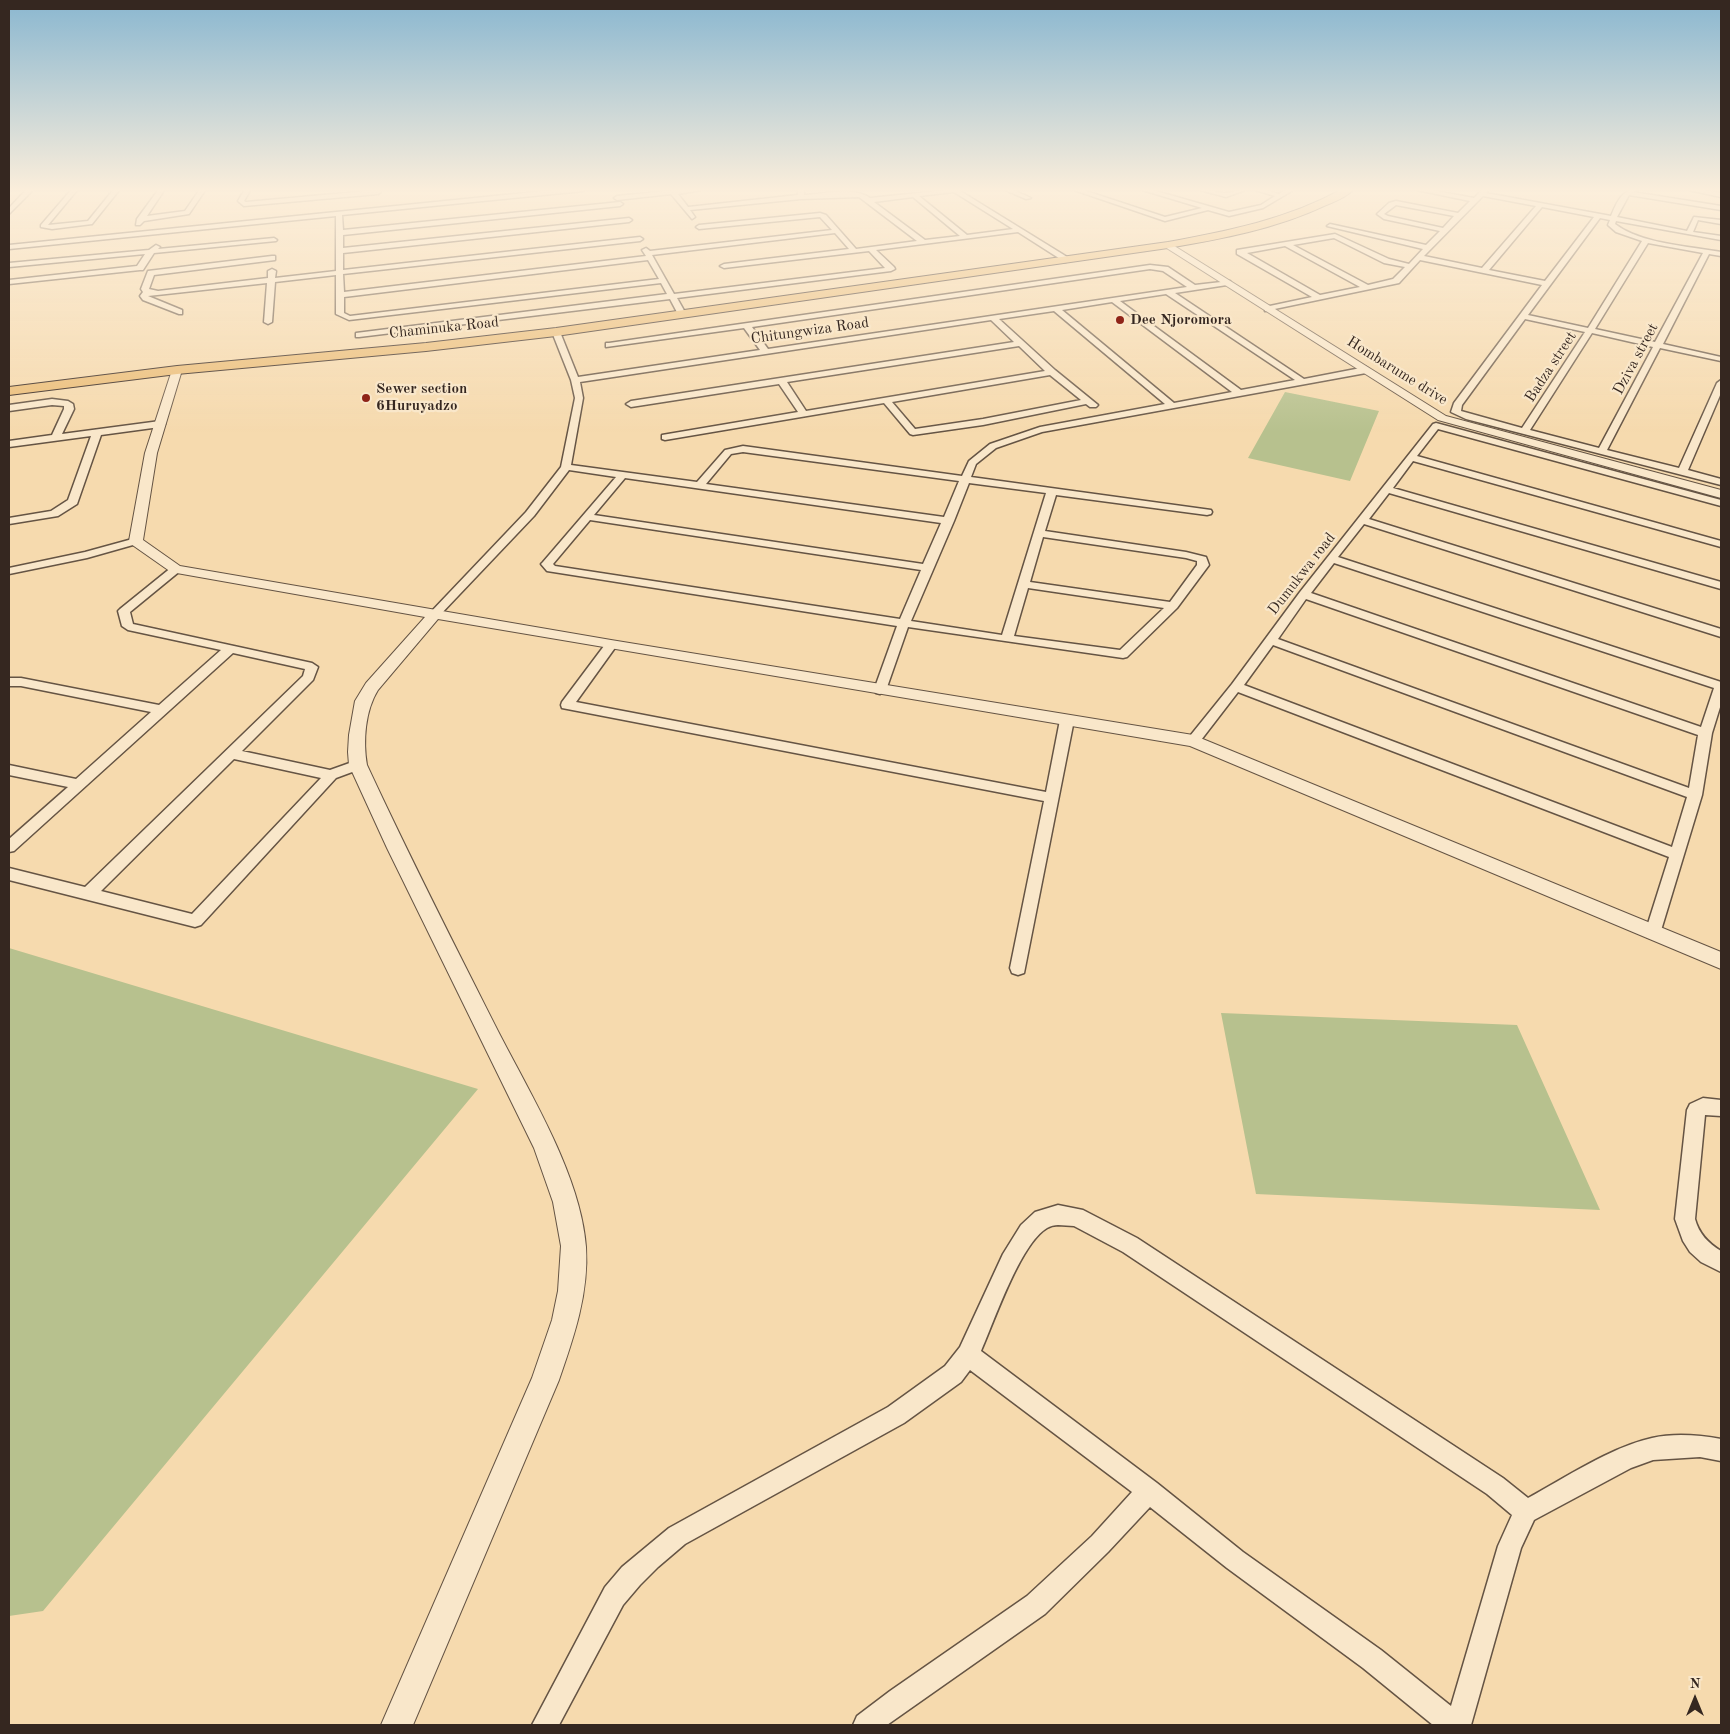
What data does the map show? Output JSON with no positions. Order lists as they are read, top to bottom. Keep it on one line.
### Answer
{"streets":{"main road":["Chaminuka Road"],"street":["Chitungwiza Road","Dziva street","Badza street","Hombarume drive","Dumukwa road"]},"crossings":[["Chitungwiza Road","Hombarume drive"]],"places":["Dee Njoromora","Sewer section 6Huruyadzo"],"north":"top"}
